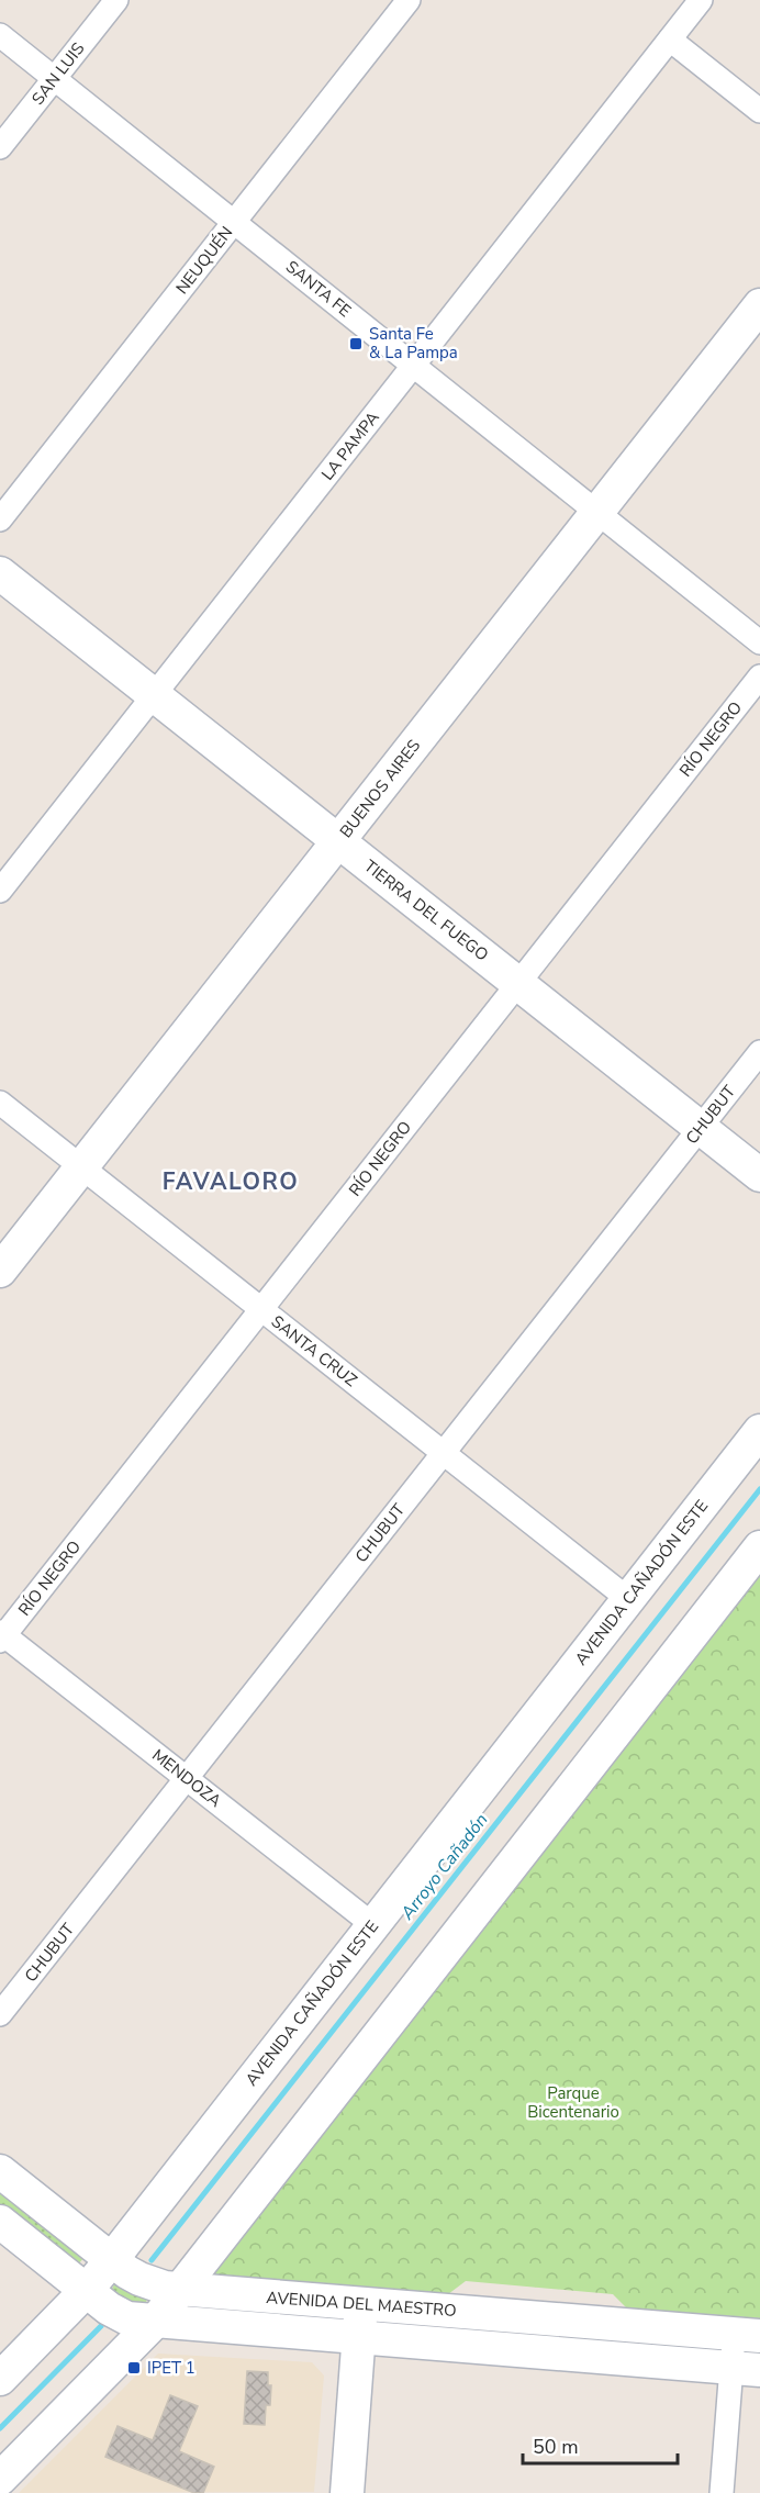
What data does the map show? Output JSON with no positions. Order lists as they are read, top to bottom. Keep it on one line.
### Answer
{"streets":{"street":["SAN LUIS","NEUQUÉN","SANTA FE","LA PAMPA","RÍO NEGRO","BUENOS AIRES","TIERRA DEL FUEGO","CHUBUT","SANTA CRUZ","AVENIDA CAÑADÓN ESTE","MENDOZA","AVENIDA DEL MAESTRO"]},"crossings":[["SAN LUIS","SANTA FE"],["NEUQUÉN","SANTA FE"],["SANTA FE","LA PAMPA"],["SANTA FE","BUENOS AIRES"],["LA PAMPA","TIERRA DEL FUEGO"],["RÍO NEGRO","TIERRA DEL FUEGO"],["RÍO NEGRO","SANTA CRUZ"],["RÍO NEGRO","MENDOZA"],["BUENOS AIRES","TIERRA DEL FUEGO"],["BUENOS AIRES","SANTA CRUZ"],["TIERRA DEL FUEGO","CHUBUT"],["CHUBUT","SANTA CRUZ"],["CHUBUT","MENDOZA"],["SANTA CRUZ","AVENIDA CAÑADÓN ESTE"],["AVENIDA CAÑADÓN ESTE","MENDOZA"],["AVENIDA CAÑADÓN ESTE","AVENIDA DEL MAESTRO"]],"districts":["FAVALORO"],"water":["Arroyo Cañadón"],"parks":["Parque Bicentenario"],"places":{"transit":["Santa Fe & La Pampa","IPET 1"]},"scale_bar":"50 m"}
